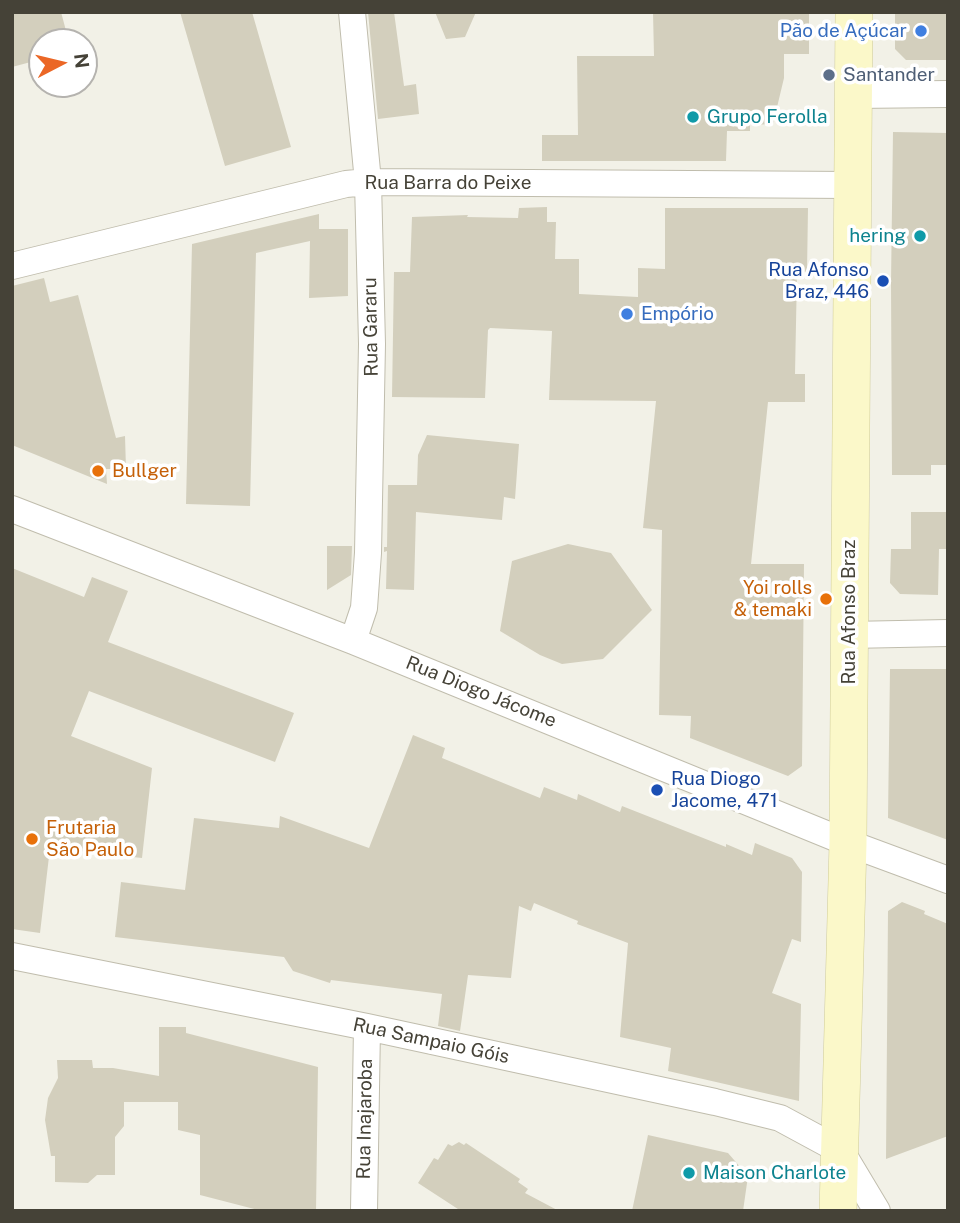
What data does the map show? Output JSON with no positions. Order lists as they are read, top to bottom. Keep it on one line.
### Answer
{"streets":{"street":["Rua Barra do Peixe","Rua Gararu","Rua Afonso Braz","Rua Diogo Jácome","Rua Sampaio Góis","Rua Inajaroba"]},"crossings":[["Rua Barra do Peixe","Rua Gararu"],["Rua Barra do Peixe","Rua Afonso Braz"],["Rua Gararu","Rua Diogo Jácome"],["Rua Afonso Braz","Rua Diogo Jácome"],["Rua Afonso Braz","Rua Sampaio Góis"],["Rua Sampaio Góis","Rua Inajaroba"]],"places":["Pão de Açúcar","Santander","Grupo Ferolla","hering","Rua Afonso Braz, 446","Empório","Bullger","Yoi rolls & temaki","Rua Diogo Jacome, 471","Frutaria São Paulo","Maison Charlote"],"north":"right"}
